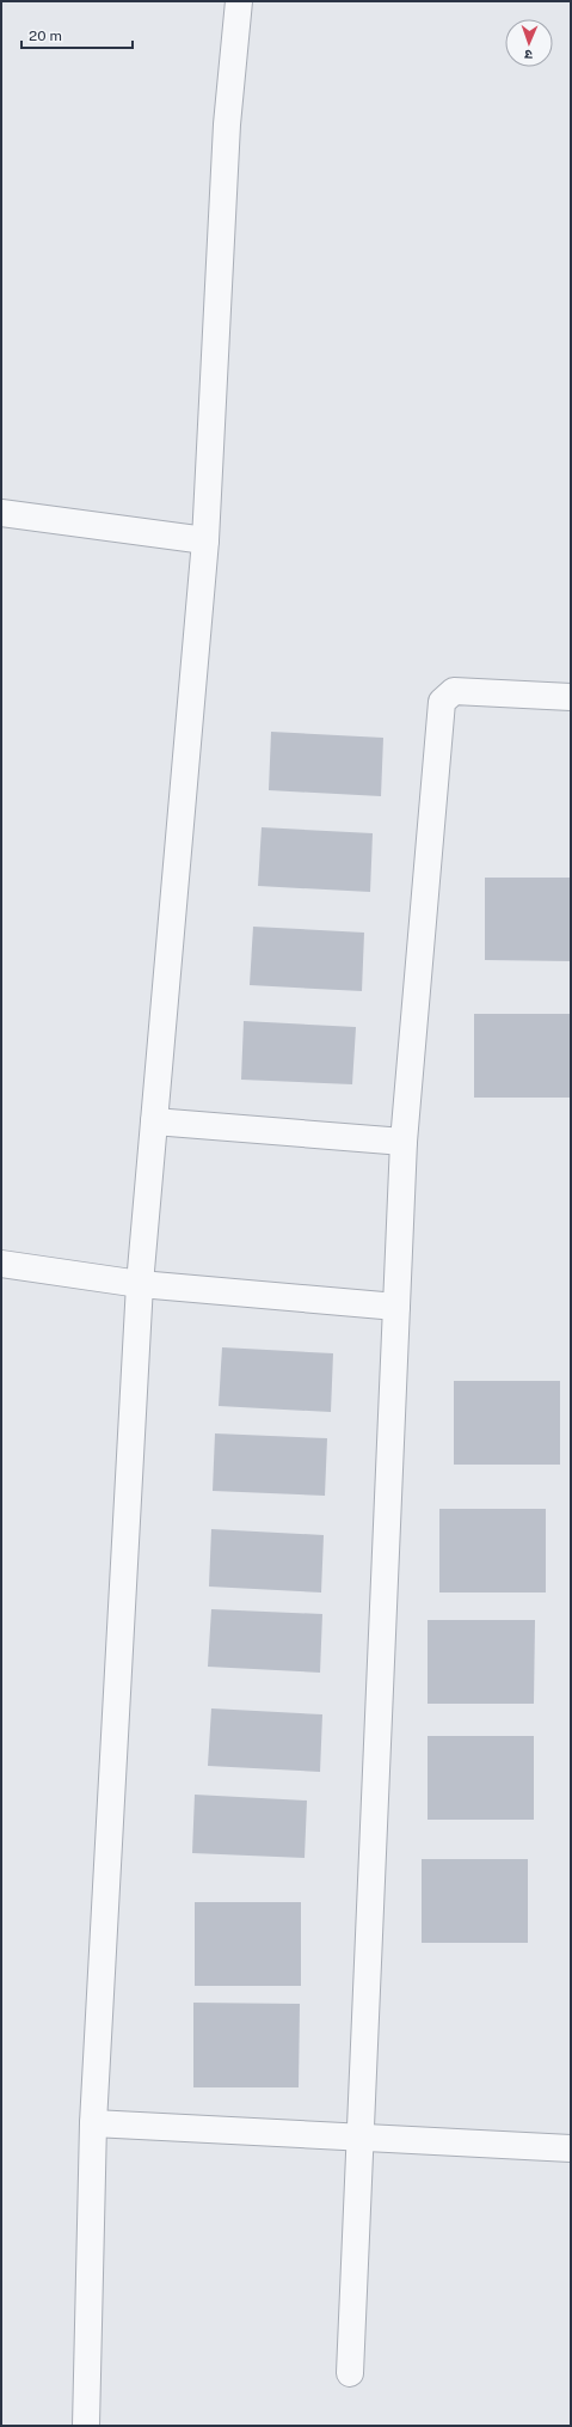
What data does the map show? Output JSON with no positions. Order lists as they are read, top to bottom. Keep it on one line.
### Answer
{"scale_bar":"20 m","north":"bottom"}
